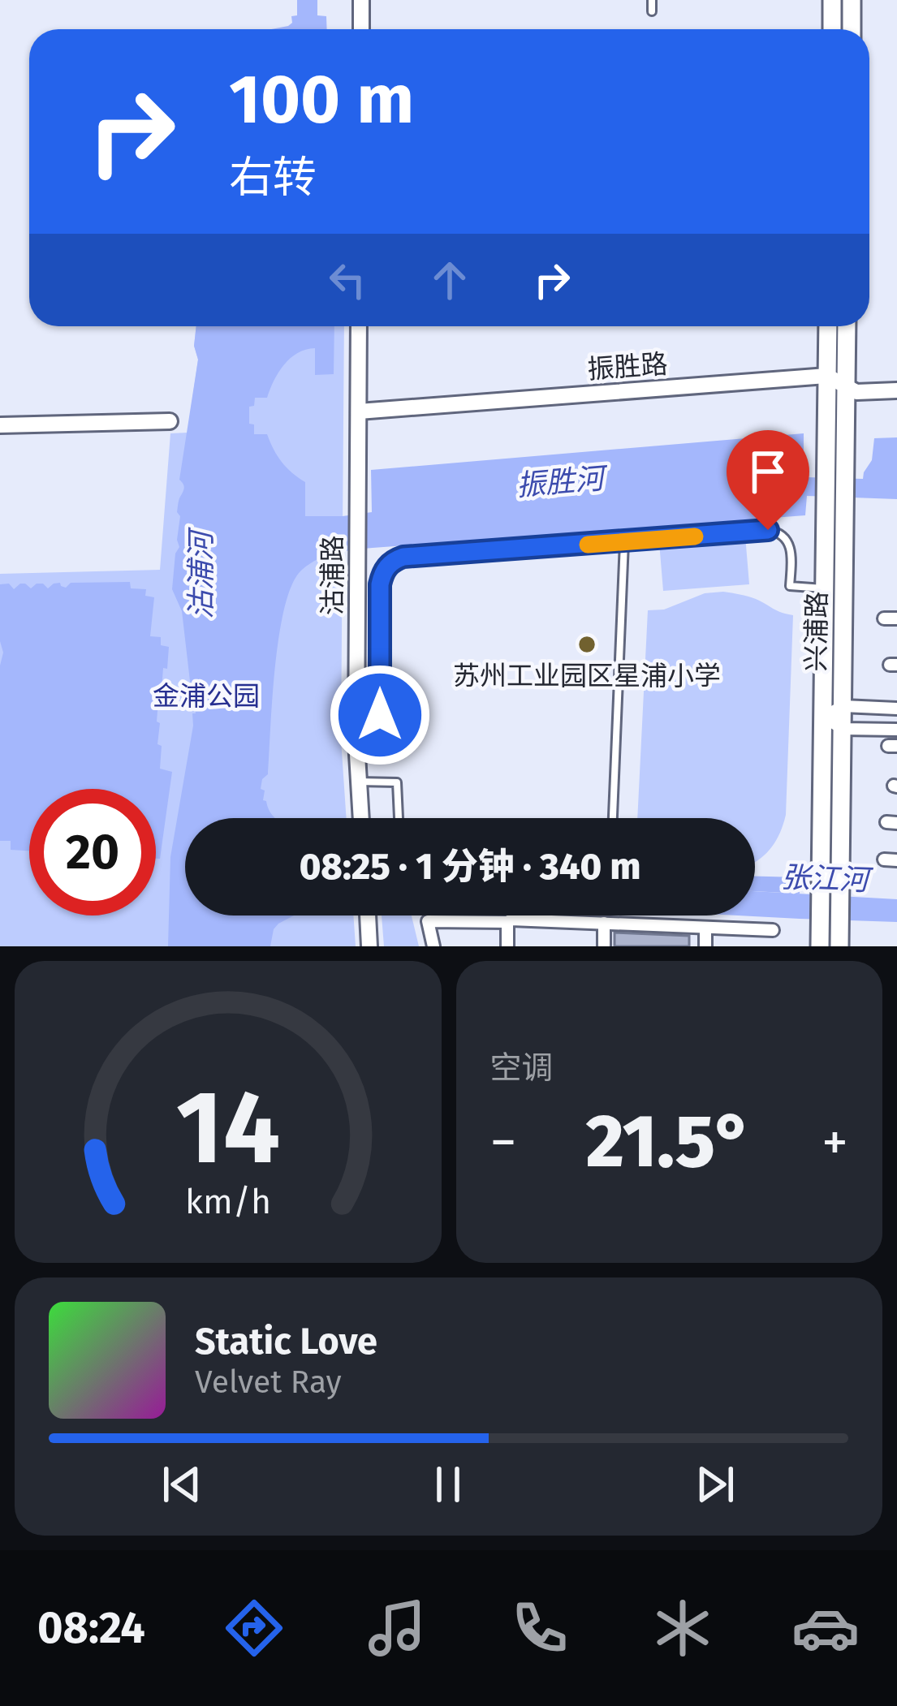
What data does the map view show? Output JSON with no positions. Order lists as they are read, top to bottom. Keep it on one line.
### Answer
{"streets":{"main road":["兴浦路"],"street":["振胜路","沽浦路"]},"crossings":[["振胜路","沽浦路"],["振胜路","兴浦路"]],"water":["振胜河","沽浦河","张江河"],"parks":["金浦公园"],"places":["苏州工业园区星浦小学"],"page":{"turn":["100 m","右转"],"limit":"20","trip":"08:25 · 1 分钟 · 340 m","tile":"空调","heat":["−","21.5°","+"],"song":["Static Love","Velvet Ray"],"tabs":"08:24","gauge":["14","km/h"]}}
